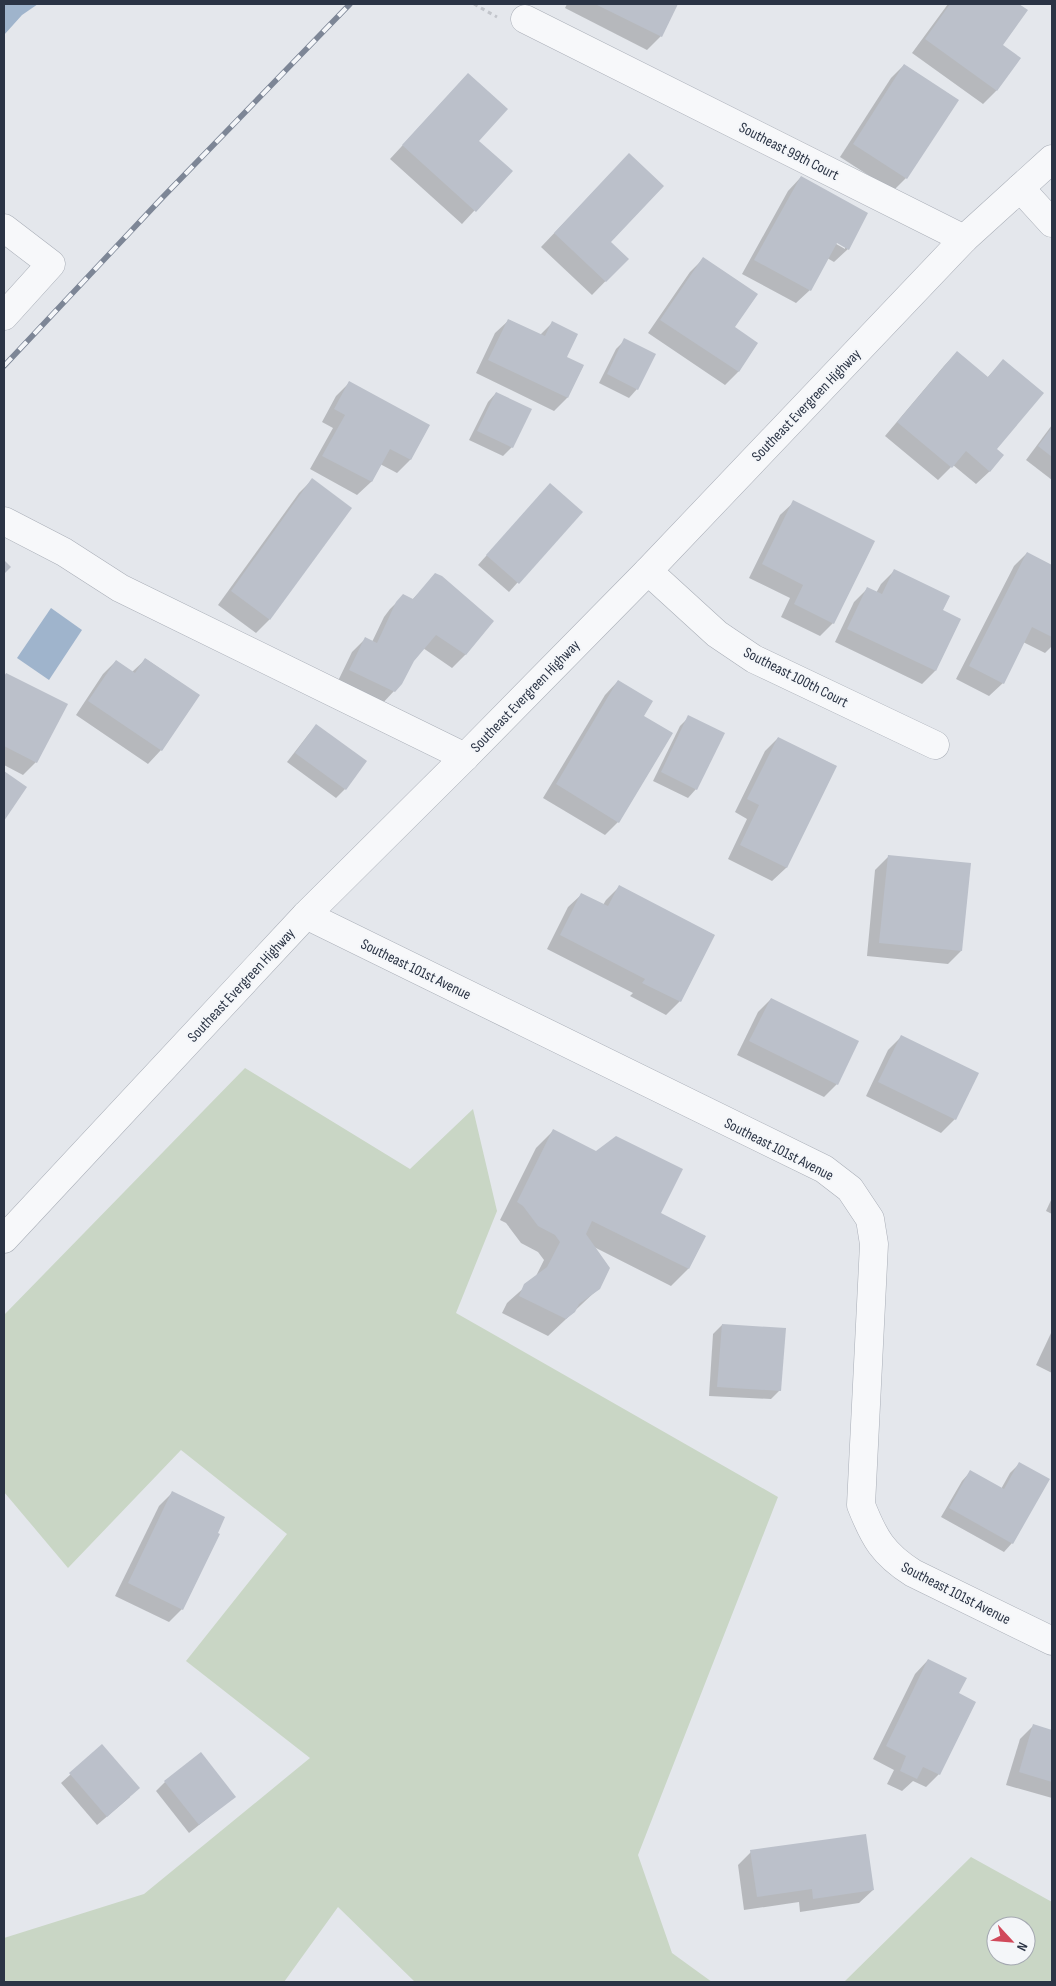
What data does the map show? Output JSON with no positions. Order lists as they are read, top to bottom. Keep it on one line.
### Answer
{"streets":{"street":["Southeast 99th Court","Southeast Evergreen Highway","Southeast 100th Court","Southeast 101st Avenue"]},"crossings":[["Southeast 99th Court","Southeast Evergreen Highway"],["Southeast Evergreen Highway","Southeast 100th Court"],["Southeast Evergreen Highway","Southeast 101st Avenue"]],"north":"bottom right"}
